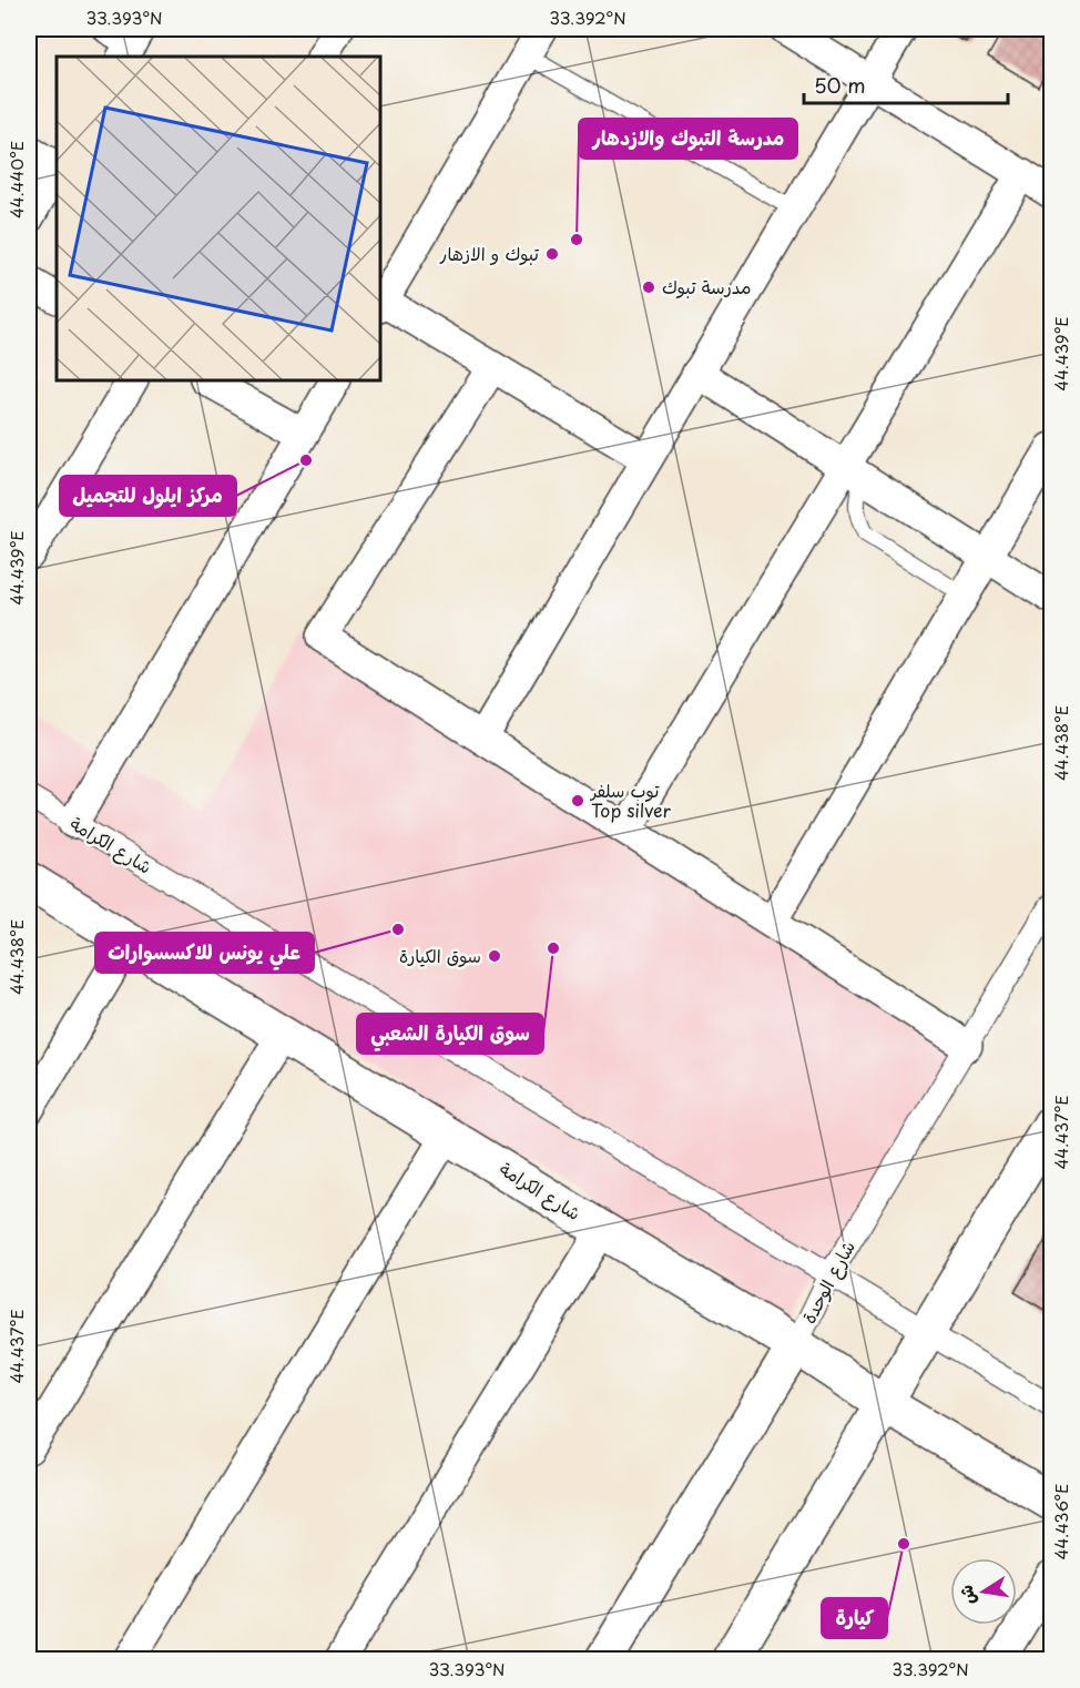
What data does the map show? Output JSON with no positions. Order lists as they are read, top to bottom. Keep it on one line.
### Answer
{"streets":{"street":["شارع الكرامة","شارع الوحدة"]},"crossings":[["شارع الكرامة","شارع الوحدة"]],"places":["مدرسة التبوك والازدهار","تبوك و الازهار","مدرسة تبوك","مركز ايلول للتجميل","توب سلفر Top silver","علي يونس للاكسسوارات","سوق الكيارة الشعبي","سوق الكيارة","كيارة"],"scale_bar":"50 m","north":"left","coordinates":["33.393°N","33.392°N","44.440°E","44.439°E","44.438°E","44.437°E","44.436°E"]}
